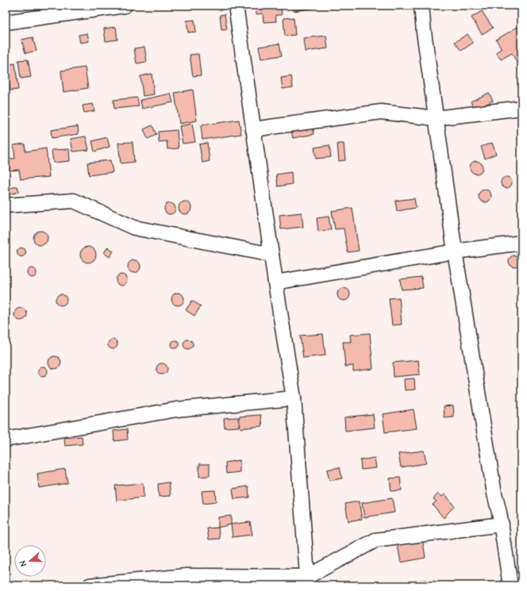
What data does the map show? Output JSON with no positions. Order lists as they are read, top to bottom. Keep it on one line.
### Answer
{"north":"left"}
